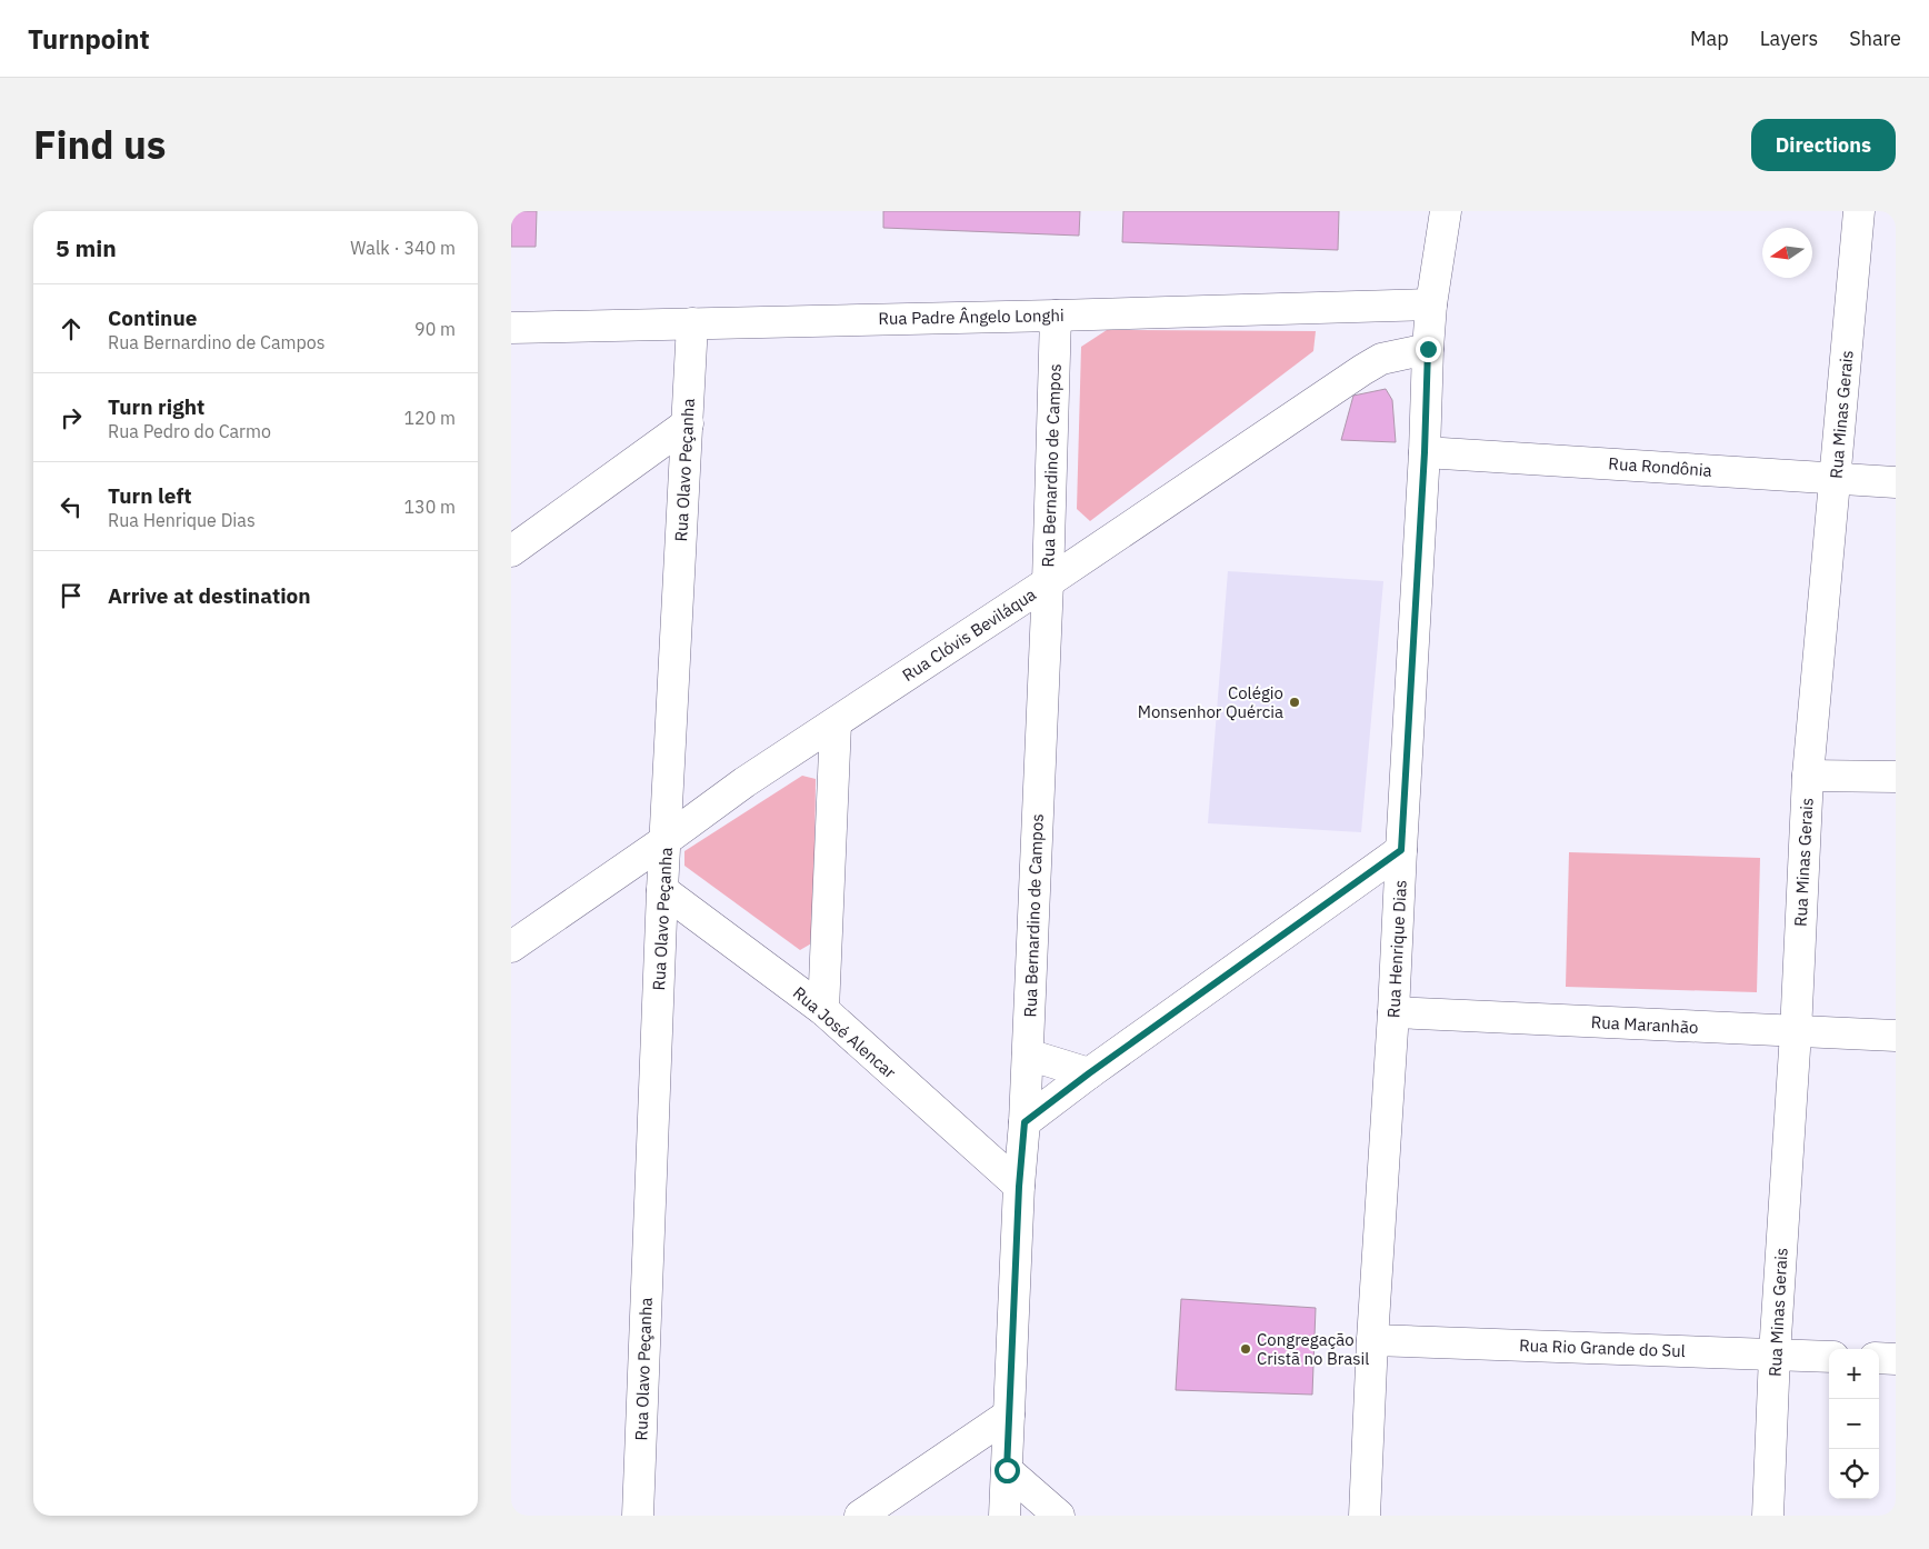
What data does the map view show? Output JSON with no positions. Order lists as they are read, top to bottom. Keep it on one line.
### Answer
{"streets":{"street":["Rua Padre Ângelo Longhi","Rua Minas Gerais","Rua Bernardino de Campos","Rua Rondônia","Rua Olavo Peçanha","Rua Clóvis Beviláqua","Rua Henrique Dias","Rua Maranhão","Rua José Alencar","Rua Rio Grande do Sul"]},"crossings":[["Rua Padre Ângelo Longhi","Rua Bernardino de Campos"],["Rua Padre Ângelo Longhi","Rua Olavo Peçanha"],["Rua Minas Gerais","Rua Rondônia"],["Rua Minas Gerais","Rua Maranhão"],["Rua Minas Gerais","Rua Rio Grande do Sul"],["Rua Bernardino de Campos","Rua Clóvis Beviláqua"],["Rua Bernardino de Campos","Rua José Alencar"],["Rua Rondônia","Rua Henrique Dias"],["Rua Olavo Peçanha","Rua Clóvis Beviláqua"],["Rua Olavo Peçanha","Rua José Alencar"],["Rua Clóvis Beviláqua","Rua Henrique Dias"],["Rua Henrique Dias","Rua Maranhão"],["Rua Henrique Dias","Rua Rio Grande do Sul"]],"places":["Colégio Monsenhor Quércia","Congregação Cristã no Brasil"],"north":"left","page":{"header":"Turnpoint","nav":["Map","Layers","Share"],"title":"Find us","buttons":"Directions","heading":["5 min","Walk · 340 m"],"list":[["Continue","Rua Bernardino de Campos","90 m"],["Turn right","Rua Pedro do Carmo","120 m"],["Turn left","Rua Henrique Dias","130 m"],"Arrive at destination"],"map_buttons":["+","−"]}}
